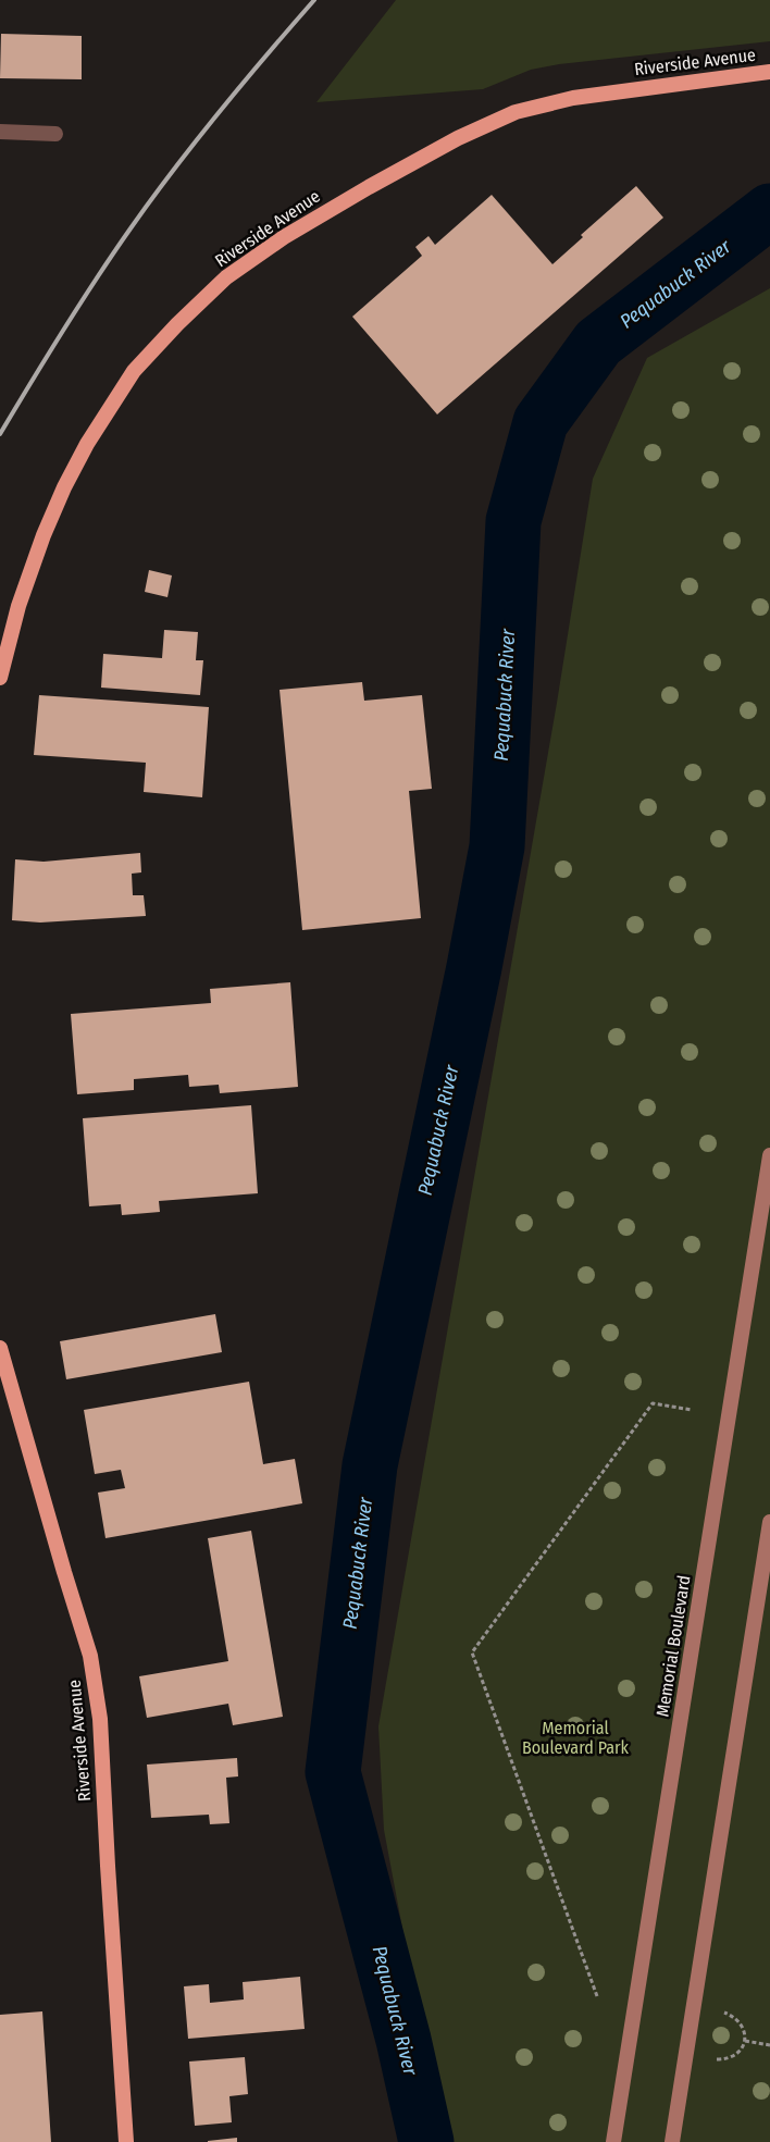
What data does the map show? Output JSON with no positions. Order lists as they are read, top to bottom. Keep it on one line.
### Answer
{"streets":{"highway":["Riverside Avenue"],"main road":["Memorial Boulevard"]},"water":["Pequabuck River"],"parks":["Memorial Boulevard Park"]}
